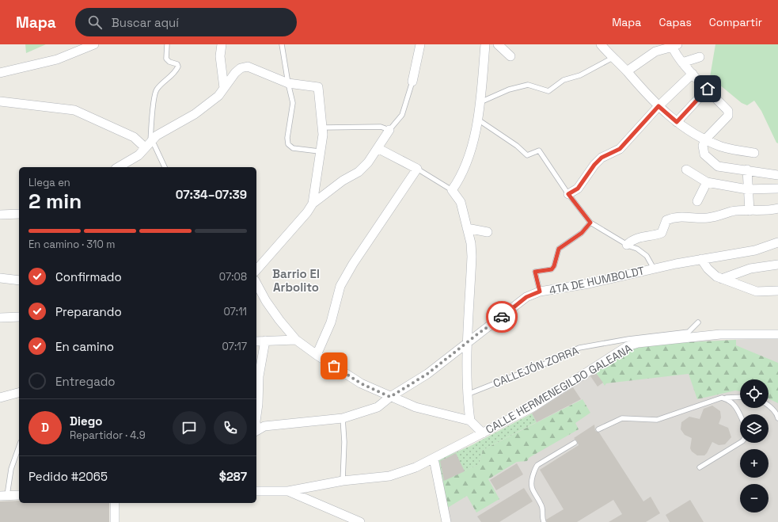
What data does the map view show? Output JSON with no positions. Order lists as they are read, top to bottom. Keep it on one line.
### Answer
{"streets":{"street":["4TA DE HUMBOLDT","CALLE HERMENEGILDO GALEANA"],"lane":["CALLEJÓN ZORRA"]},"crossings":[["CALLEJÓN ZORRA","CALLE HERMENEGILDO GALEANA"]],"districts":["Barrio El Arbolito"],"page":{"header":"Mapa","search":"Buscar aquí","nav":["Mapa","Capas","Compartir"],"heading":["2 min","Llega en","07:34–07:39"],"panel":["Diego","Repartidor · 4.9","Pedido #2065","$287"],"bar":"En camino · 310 m","list":[["Confirmado","07:08"],["Preparando","07:11"],["En camino","07:17"],"Entregado"],"map_buttons":["+","−"],"round":"D"}}
